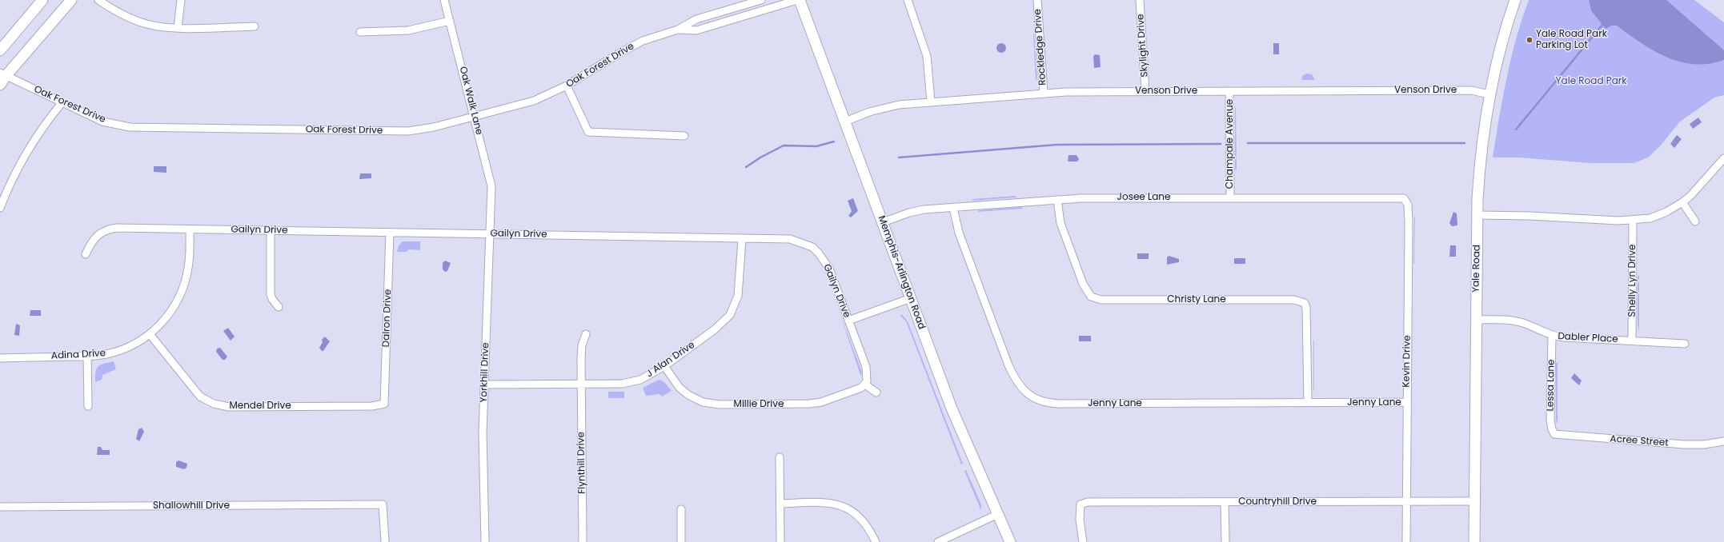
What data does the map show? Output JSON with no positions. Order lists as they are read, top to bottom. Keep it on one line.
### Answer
{"streets":{"main road":["Yale Road","Memphis-Arlington Road"],"street":["Skylight Drive","Rockledge Drive","Oak Forest Drive","Venson Drive","Oak Walk Lane","Champale Avenue","Josee Lane","Gailyn Drive","Shelly Lyn Drive","Christy Lane","Dalron Drive","Dabler Place","Adina Drive","J Alan Drive","Kevin Drive","Yorkhill Drive","Lessa Lane","Jenny Lane","Millie Drive","Mendel Drive","Acree Street","Flynthill Drive","Countryhill Drive","Shallowhill Drive"]},"crossings":[["Skylight Drive","Venson Drive"],["Rockledge Drive","Venson Drive"],["Oak Forest Drive","Oak Walk Lane"],["Oak Forest Drive","Memphis-Arlington Road"],["Venson Drive","Champale Avenue"],["Venson Drive","Yale Road"],["Venson Drive","Memphis-Arlington Road"],["Oak Walk Lane","Yorkhill Drive"],["Champale Avenue","Josee Lane"],["Josee Lane","Memphis-Arlington Road"],["Josee Lane","Christy Lane"],["Josee Lane","Kevin Drive"],["Josee Lane","Jenny Lane"],["Gailyn Drive","Dalron Drive"],["Gailyn Drive","Adina Drive"],["Gailyn Drive","J Alan Drive"],["Gailyn Drive","Yorkhill Drive"],["Gailyn Drive","Millie Drive"],["Yale Road","Dabler Place"],["Yale Road","Countryhill Drive"],["Shelly Lyn Drive","Dabler Place"],["Christy Lane","Jenny Lane"],["Dalron Drive","Mendel Drive"],["Dabler Place","Lessa Lane"],["Adina Drive","Mendel Drive"],["J Alan Drive","Yorkhill Drive"],["J Alan Drive","Millie Drive"],["J Alan Drive","Flynthill Drive"],["Kevin Drive","Jenny Lane"],["Kevin Drive","Countryhill Drive"],["Lessa Lane","Acree Street"]],"parks":["Yale Road Park"],"places":["Yale Road Park Parking Lot"]}
